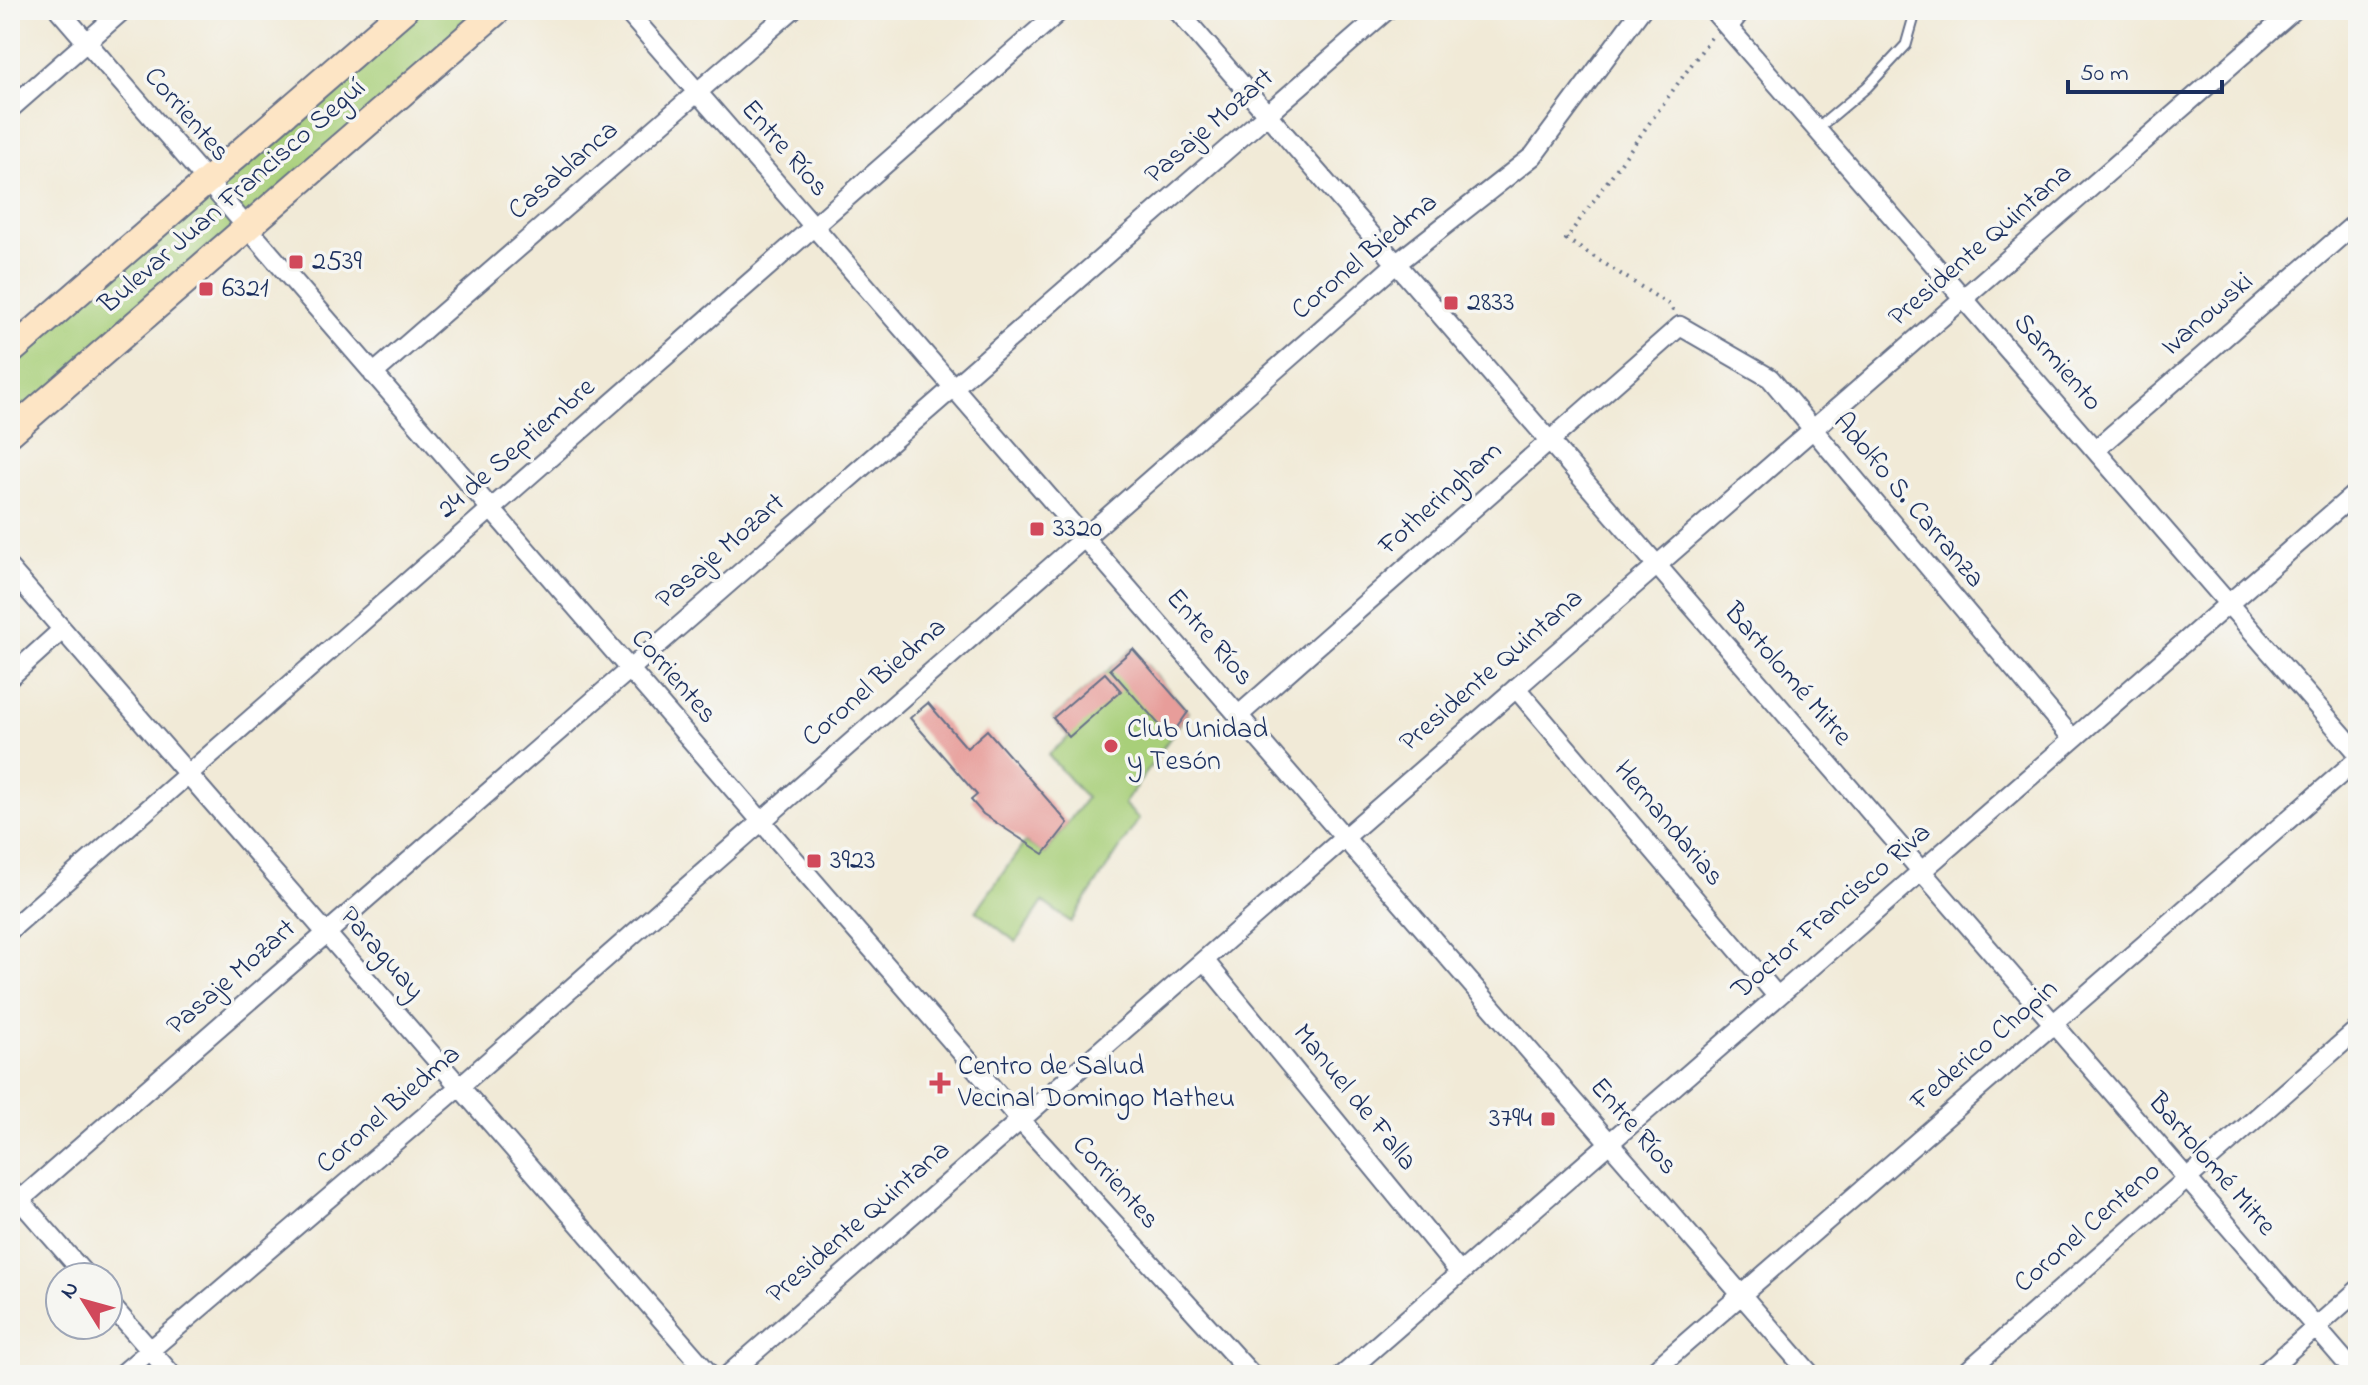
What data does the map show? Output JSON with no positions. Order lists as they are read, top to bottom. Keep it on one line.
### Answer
{"streets":{"main road":["Bulevar Juan Francisco Seguí"],"street":["Corrientes","Pasaje Mozart","Entre Ríos","Casablanca","Presidente Quintana","Coronel Biedma","Ivanowski","Sarmiento","24 de Septiembre","Fotheringham","Adolfo S. Carranza","Bartolomé Mitre","Hernandarias","Doctor Francisco Riva","Paraguay","Federico Chopin","Manuel de Falla","Coronel Centeno"]},"crossings":[["Corrientes","Pasaje Mozart"],["Corrientes","Casablanca"],["Corrientes","Bulevar Juan Francisco Seguí"],["Corrientes","Presidente Quintana"],["Corrientes","Coronel Biedma"],["Corrientes","24 de Septiembre"],["Pasaje Mozart","Entre Ríos"],["Pasaje Mozart","Bartolomé Mitre"],["Pasaje Mozart","Paraguay"],["Entre Ríos","Casablanca"],["Entre Ríos","Presidente Quintana"],["Entre Ríos","Coronel Biedma"],["Entre Ríos","24 de Septiembre"],["Entre Ríos","Fotheringham"],["Entre Ríos","Doctor Francisco Riva"],["Entre Ríos","Federico Chopin"],["Presidente Quintana","Sarmiento"],["Presidente Quintana","Adolfo S. Carranza"],["Presidente Quintana","Bartolomé Mitre"],["Presidente Quintana","Hernandarias"],["Presidente Quintana","Manuel de Falla"],["Coronel Biedma","Bartolomé Mitre"],["Coronel Biedma","Paraguay"],["Ivanowski","Sarmiento"],["Sarmiento","Doctor Francisco Riva"],["24 de Septiembre","Paraguay"],["Fotheringham","Adolfo S. Carranza"],["Fotheringham","Bartolomé Mitre"],["Adolfo S. Carranza","Doctor Francisco Riva"],["Bartolomé Mitre","Doctor Francisco Riva"],["Bartolomé Mitre","Federico Chopin"],["Bartolomé Mitre","Coronel Centeno"],["Hernandarias","Doctor Francisco Riva"],["Doctor Francisco Riva","Manuel de Falla"]],"places":{"transit":["2539","6321","2833","3320","3923","3794"],"other":["Club Unidad y Tesón"],"health":["Centro de Salud Vecinal Domingo Matheu"]},"scale_bar":"50 m","north":"top left"}
